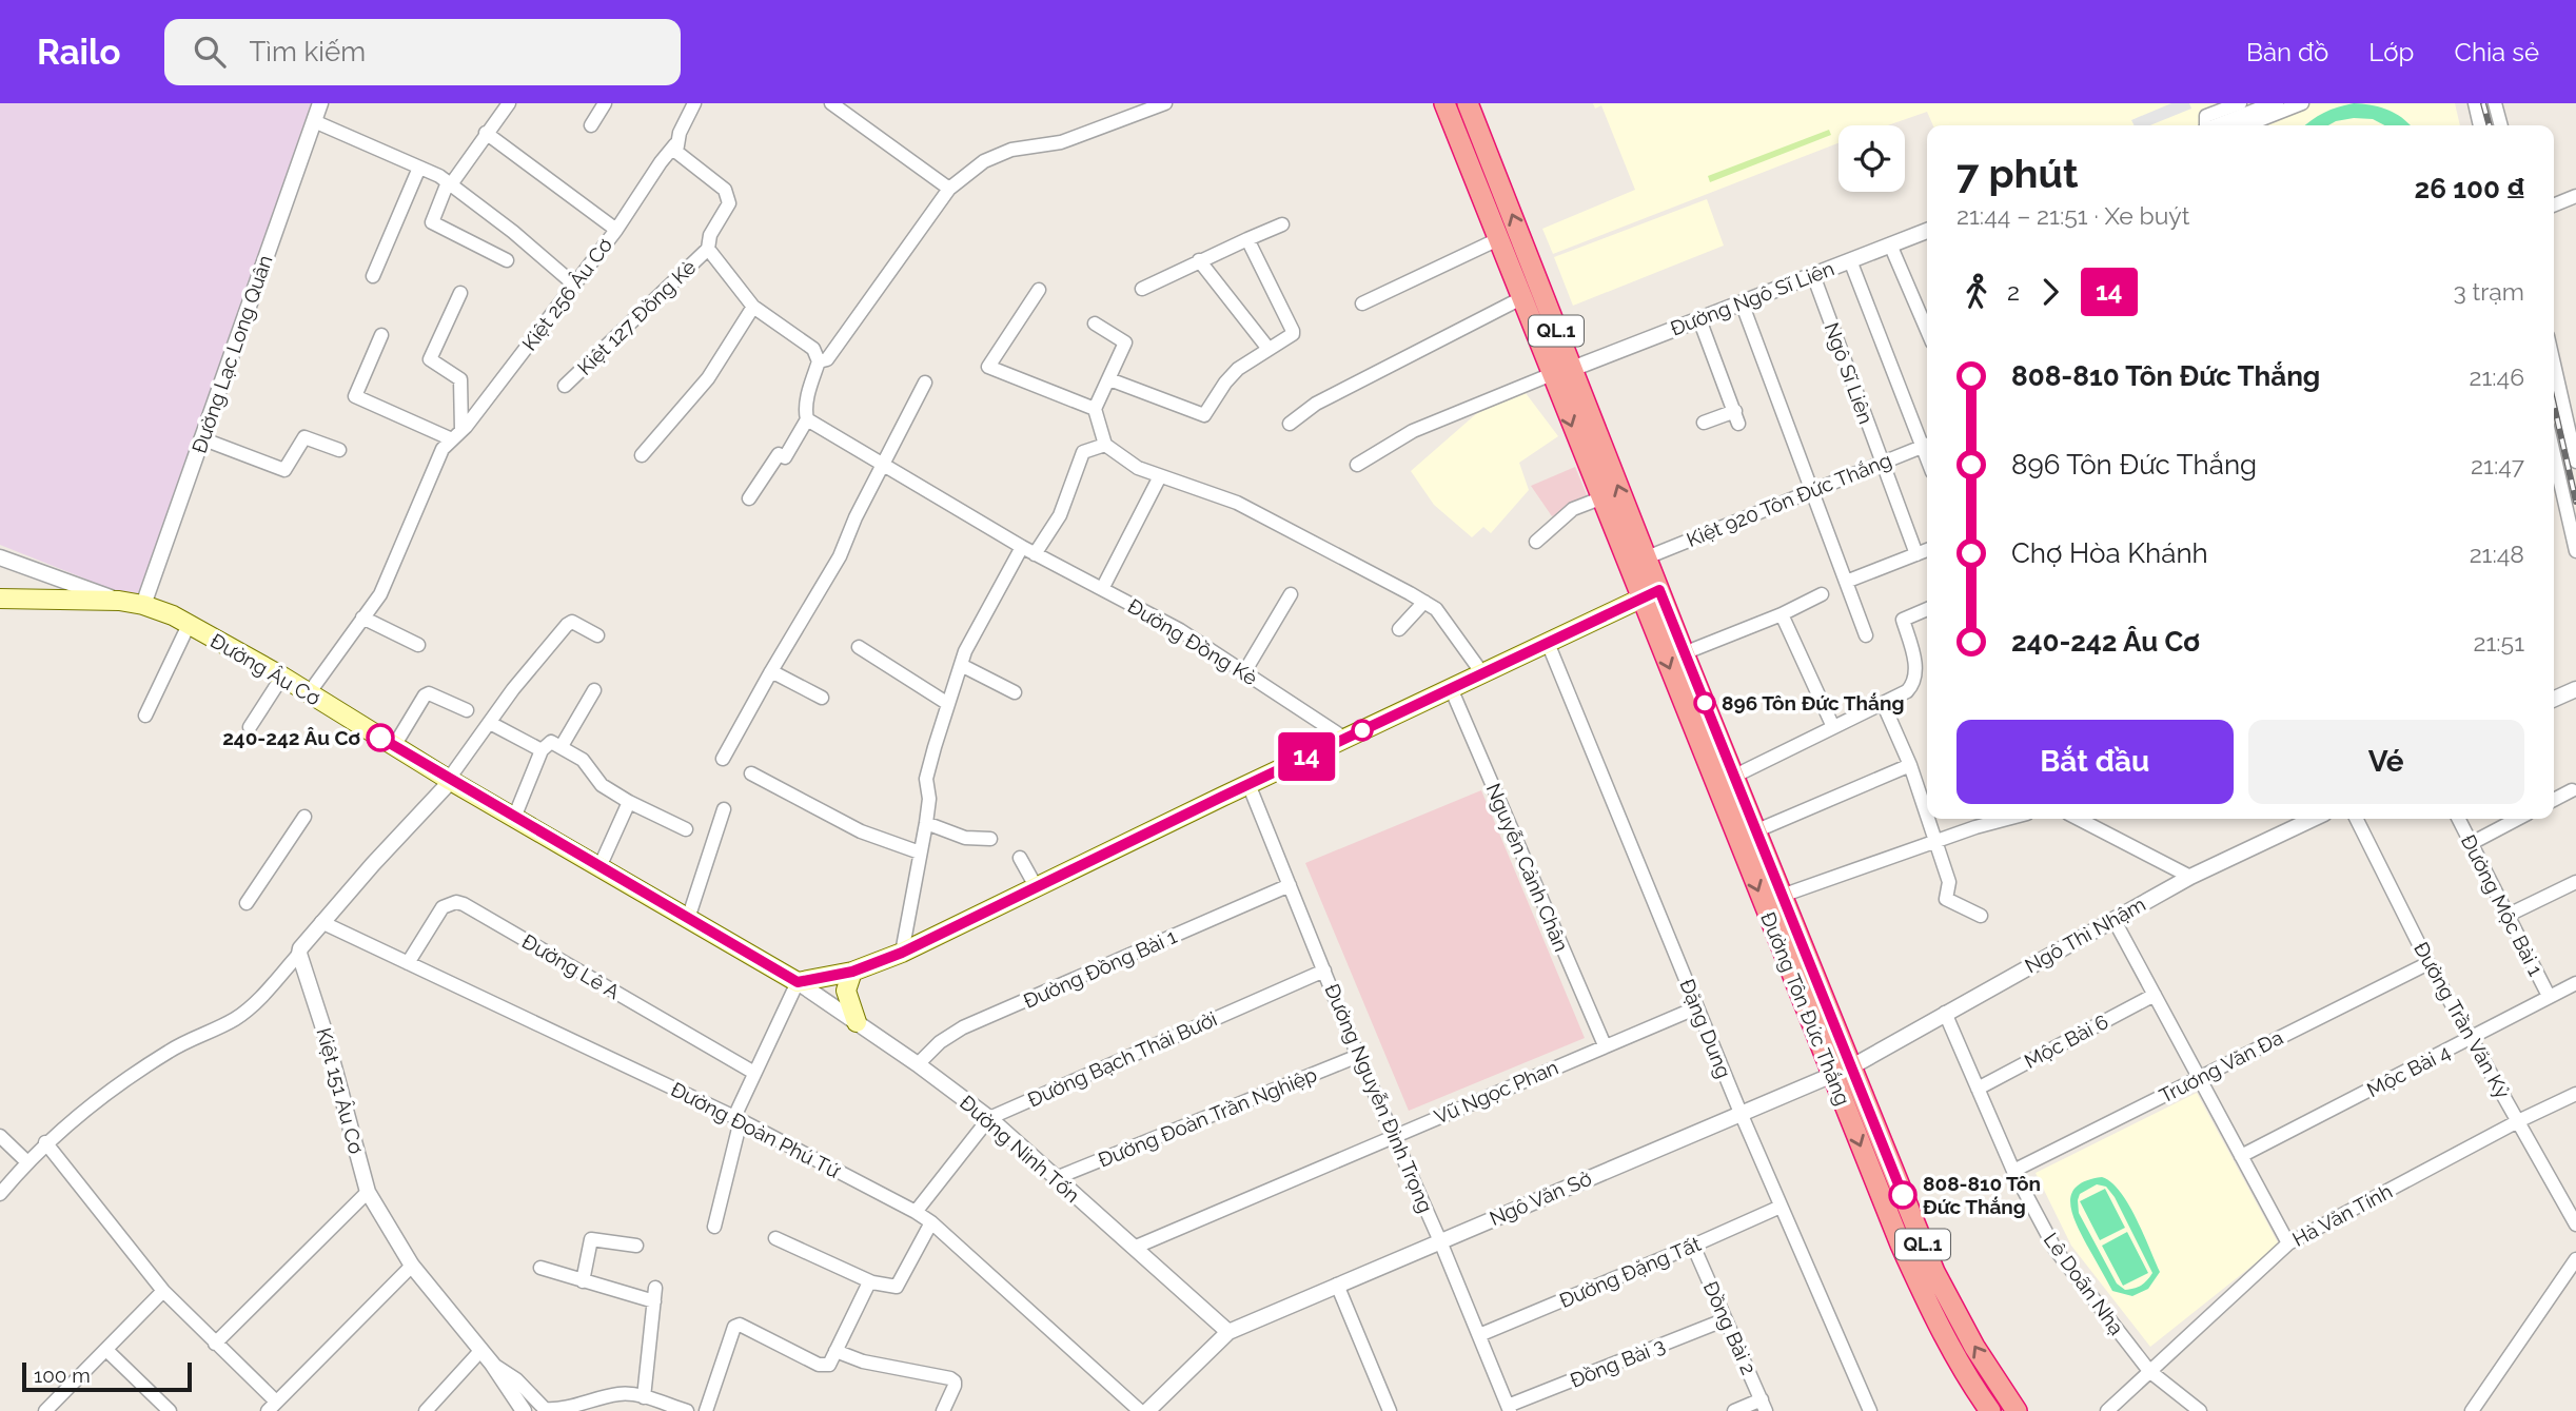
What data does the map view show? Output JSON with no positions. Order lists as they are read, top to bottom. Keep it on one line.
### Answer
{"streets":{"highway":["QL.1","Đường Tôn Đức Thắng"],"main road":["Đường Âu Cơ"],"street":["Kiệt 256 Âu Cơ","Đường Ngô Sĩ Liên","Kiệt 127 Đồng Kè","Đường Lạc Long Quân","Ngô Sĩ Liên","Kiệt 920 Tôn Đức Thắng","Đường Đồng Kè","Nguyễn Cảnh Chân","Đường Mộc Bài 1","Ngô Thì Nhậm","Đường Lê A","Đường Đồng Bài 1","Đường Trần Văn Kỷ","Đặng Dung","Mộc Bài 6","Đường Bạch Thái Bưởi","Trương Văn Đa","Mộc Bài 4","Kiệt 151 Âu Cơ","Vũ Ngọc Phan","Đường Nguyễn Đình Trọng","Đường Đoàn Trần Nghiệp","Đường Đoàn Phú Tứ","Đường Ninh Tốn","Ngô Văn Sở","Hà Văn Tính","Đường Đặng Tất","Lê Doãn Nhạ","Đồng Bài 2","Đồng Bài 3"]},"crossings":[["Kiệt 256 Âu Cơ","Đường Âu Cơ"],["Đường Ngô Sĩ Liên","QL.1"],["Đường Ngô Sĩ Liên","Ngô Sĩ Liên"],["QL.1","Kiệt 920 Tôn Đức Thắng"],["QL.1","Đường Tôn Đức Thắng"],["Đường Lạc Long Quân","Đường Âu Cơ"],["Ngô Sĩ Liên","Kiệt 920 Tôn Đức Thắng"],["Đường Âu Cơ","Đường Ninh Tốn"],["Nguyễn Cảnh Chân","Vũ Ngọc Phan"],["Đường Mộc Bài 1","Mộc Bài 4"],["Ngô Thì Nhậm","Đường Tôn Đức Thắng"],["Ngô Thì Nhậm","Ngô Văn Sở"],["Ngô Thì Nhậm","Lê Doãn Nhạ"],["Đường Lê A","Đường Đoàn Phú Tứ"],["Đường Đồng Bài 1","Đường Nguyễn Đình Trọng"],["Đường Đồng Bài 1","Đường Ninh Tốn"],["Đường Tôn Đức Thắng","Ngô Văn Sở"],["Đường Trần Văn Kỷ","Trương Văn Đa"],["Đường Trần Văn Kỷ","Mộc Bài 4"],["Đường Trần Văn Kỷ","Hà Văn Tính"],["Đặng Dung","Vũ Ngọc Phan"],["Đặng Dung","Ngô Văn Sở"],["Đặng Dung","Đường Đặng Tất"],["Mộc Bài 6","Lê Doãn Nhạ"],["Đường Bạch Thái Bưởi","Đường Nguyễn Đình Trọng"],["Đường Bạch Thái Bưởi","Đường Đoàn Phú Tứ"],["Đường Bạch Thái Bưởi","Đường Ninh Tốn"],["Trương Văn Đa","Lê Doãn Nhạ"],["Vũ Ngọc Phan","Đường Nguyễn Đình Trọng"],["Vũ Ngọc Phan","Đường Ninh Tốn"],["Đường Nguyễn Đình Trọng","Đường Đoàn Trần Nghiệp"],["Đường Nguyễn Đình Trọng","Ngô Văn Sở"],["Đường Nguyễn Đình Trọng","Đường Đặng Tất"],["Đường Nguyễn Đình Trọng","Đồng Bài 3"],["Đường Đoàn Trần Nghiệp","Đường Ninh Tốn"],["Đường Ninh Tốn","Ngô Văn Sở"],["Hà Văn Tính","Lê Doãn Nhạ"],["Đường Đặng Tất","Đồng Bài 2"],["Đồng Bài 2","Đồng Bài 3"]],"places":["896 Tôn Đức Thắng","240-242 Âu Cơ","808-810 Tôn Đức Thắng"],"lines":["bus line 14"],"scale_bar":"100 m","page":{"header":"Railo","search":"Tìm kiếm","nav":["Bản đồ","Lớp","Chia sẻ"],"on_map":"14","heading":["7 phút","21:44 – 21:51 · Xe buýt","26 100 ₫"],"legs":["2","14","3 trạm"],"list":[{"name":"808-810 Tôn Đức Thắng","value":"21:46"},{"name":"896 Tôn Đức Thắng","value":"21:47"},{"name":"Chợ Hòa Khánh","value":"21:48"},{"name":"240-242 Âu Cơ","value":"21:51"}],"buttons":["Bắt đầu","Vé"],"scale":"100 m"}}
